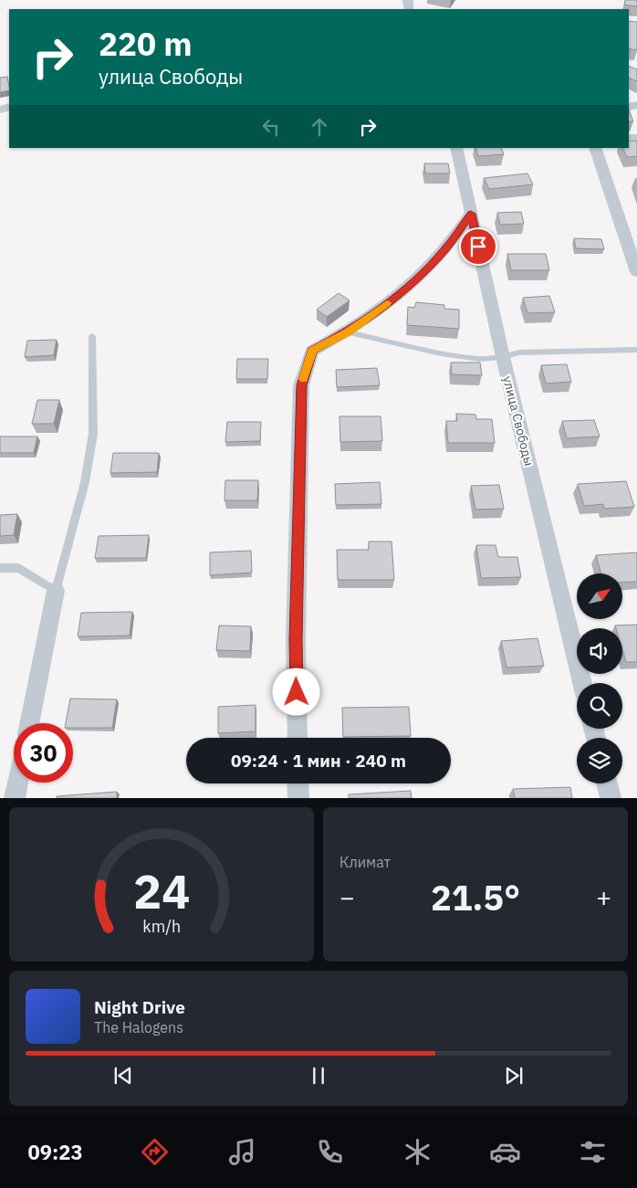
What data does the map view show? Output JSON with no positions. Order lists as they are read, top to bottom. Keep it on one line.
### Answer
{"streets":{"street":["улица Свободы"]},"north":"top right","page":{"turn":["220 m","улица Свободы"],"limit":"30","trip":"09:24 · 1 мин · 240 m","tile":"Климат","heat":["−","21.5°","+"],"song":["Night Drive","The Halogens"],"tabs":"09:23","gauge":["24","km/h"]}}
